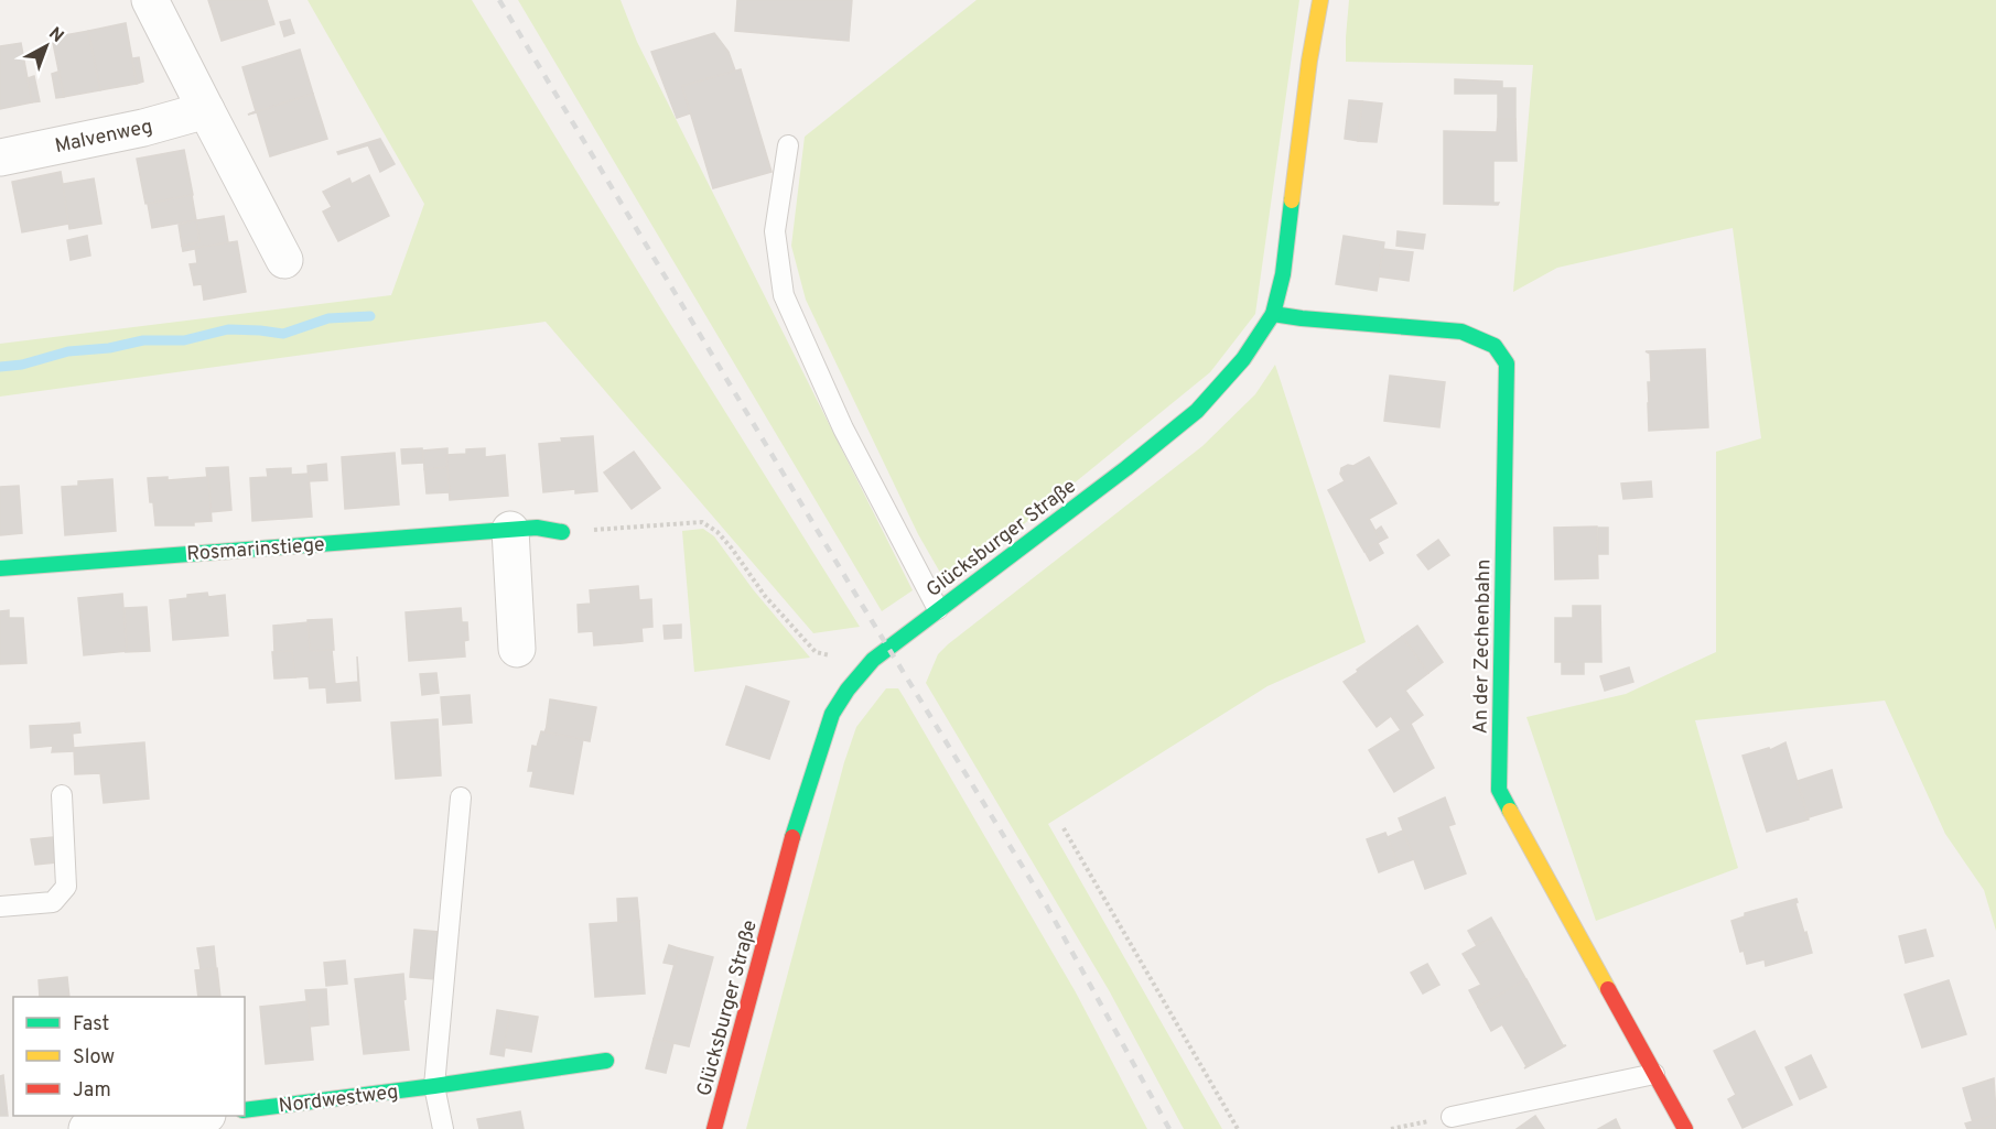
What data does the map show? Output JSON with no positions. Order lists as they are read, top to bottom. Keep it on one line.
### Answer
{"streets":{"street":["Malvenweg","Glücksburger Straße","Rosmarinstiege","An der Zechenbahn","Nordwestweg"]},"crossings":[["Glücksburger Straße","An der Zechenbahn"]],"legend":["Fast","Slow","Jam"],"north":"top right"}
